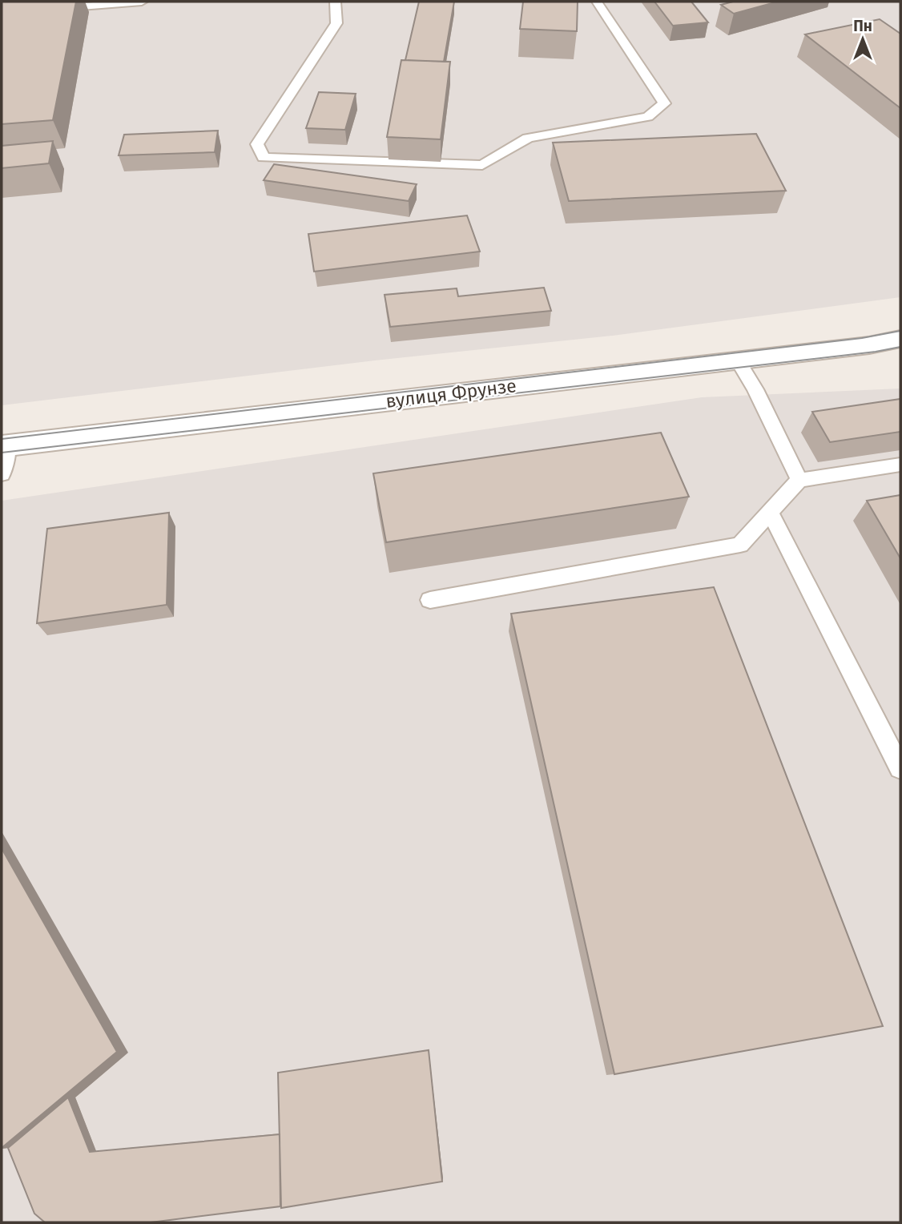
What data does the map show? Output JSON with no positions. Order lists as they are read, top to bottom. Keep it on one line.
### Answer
{"streets":{"street":["вулиця Фрунзе"]},"north":"top"}
